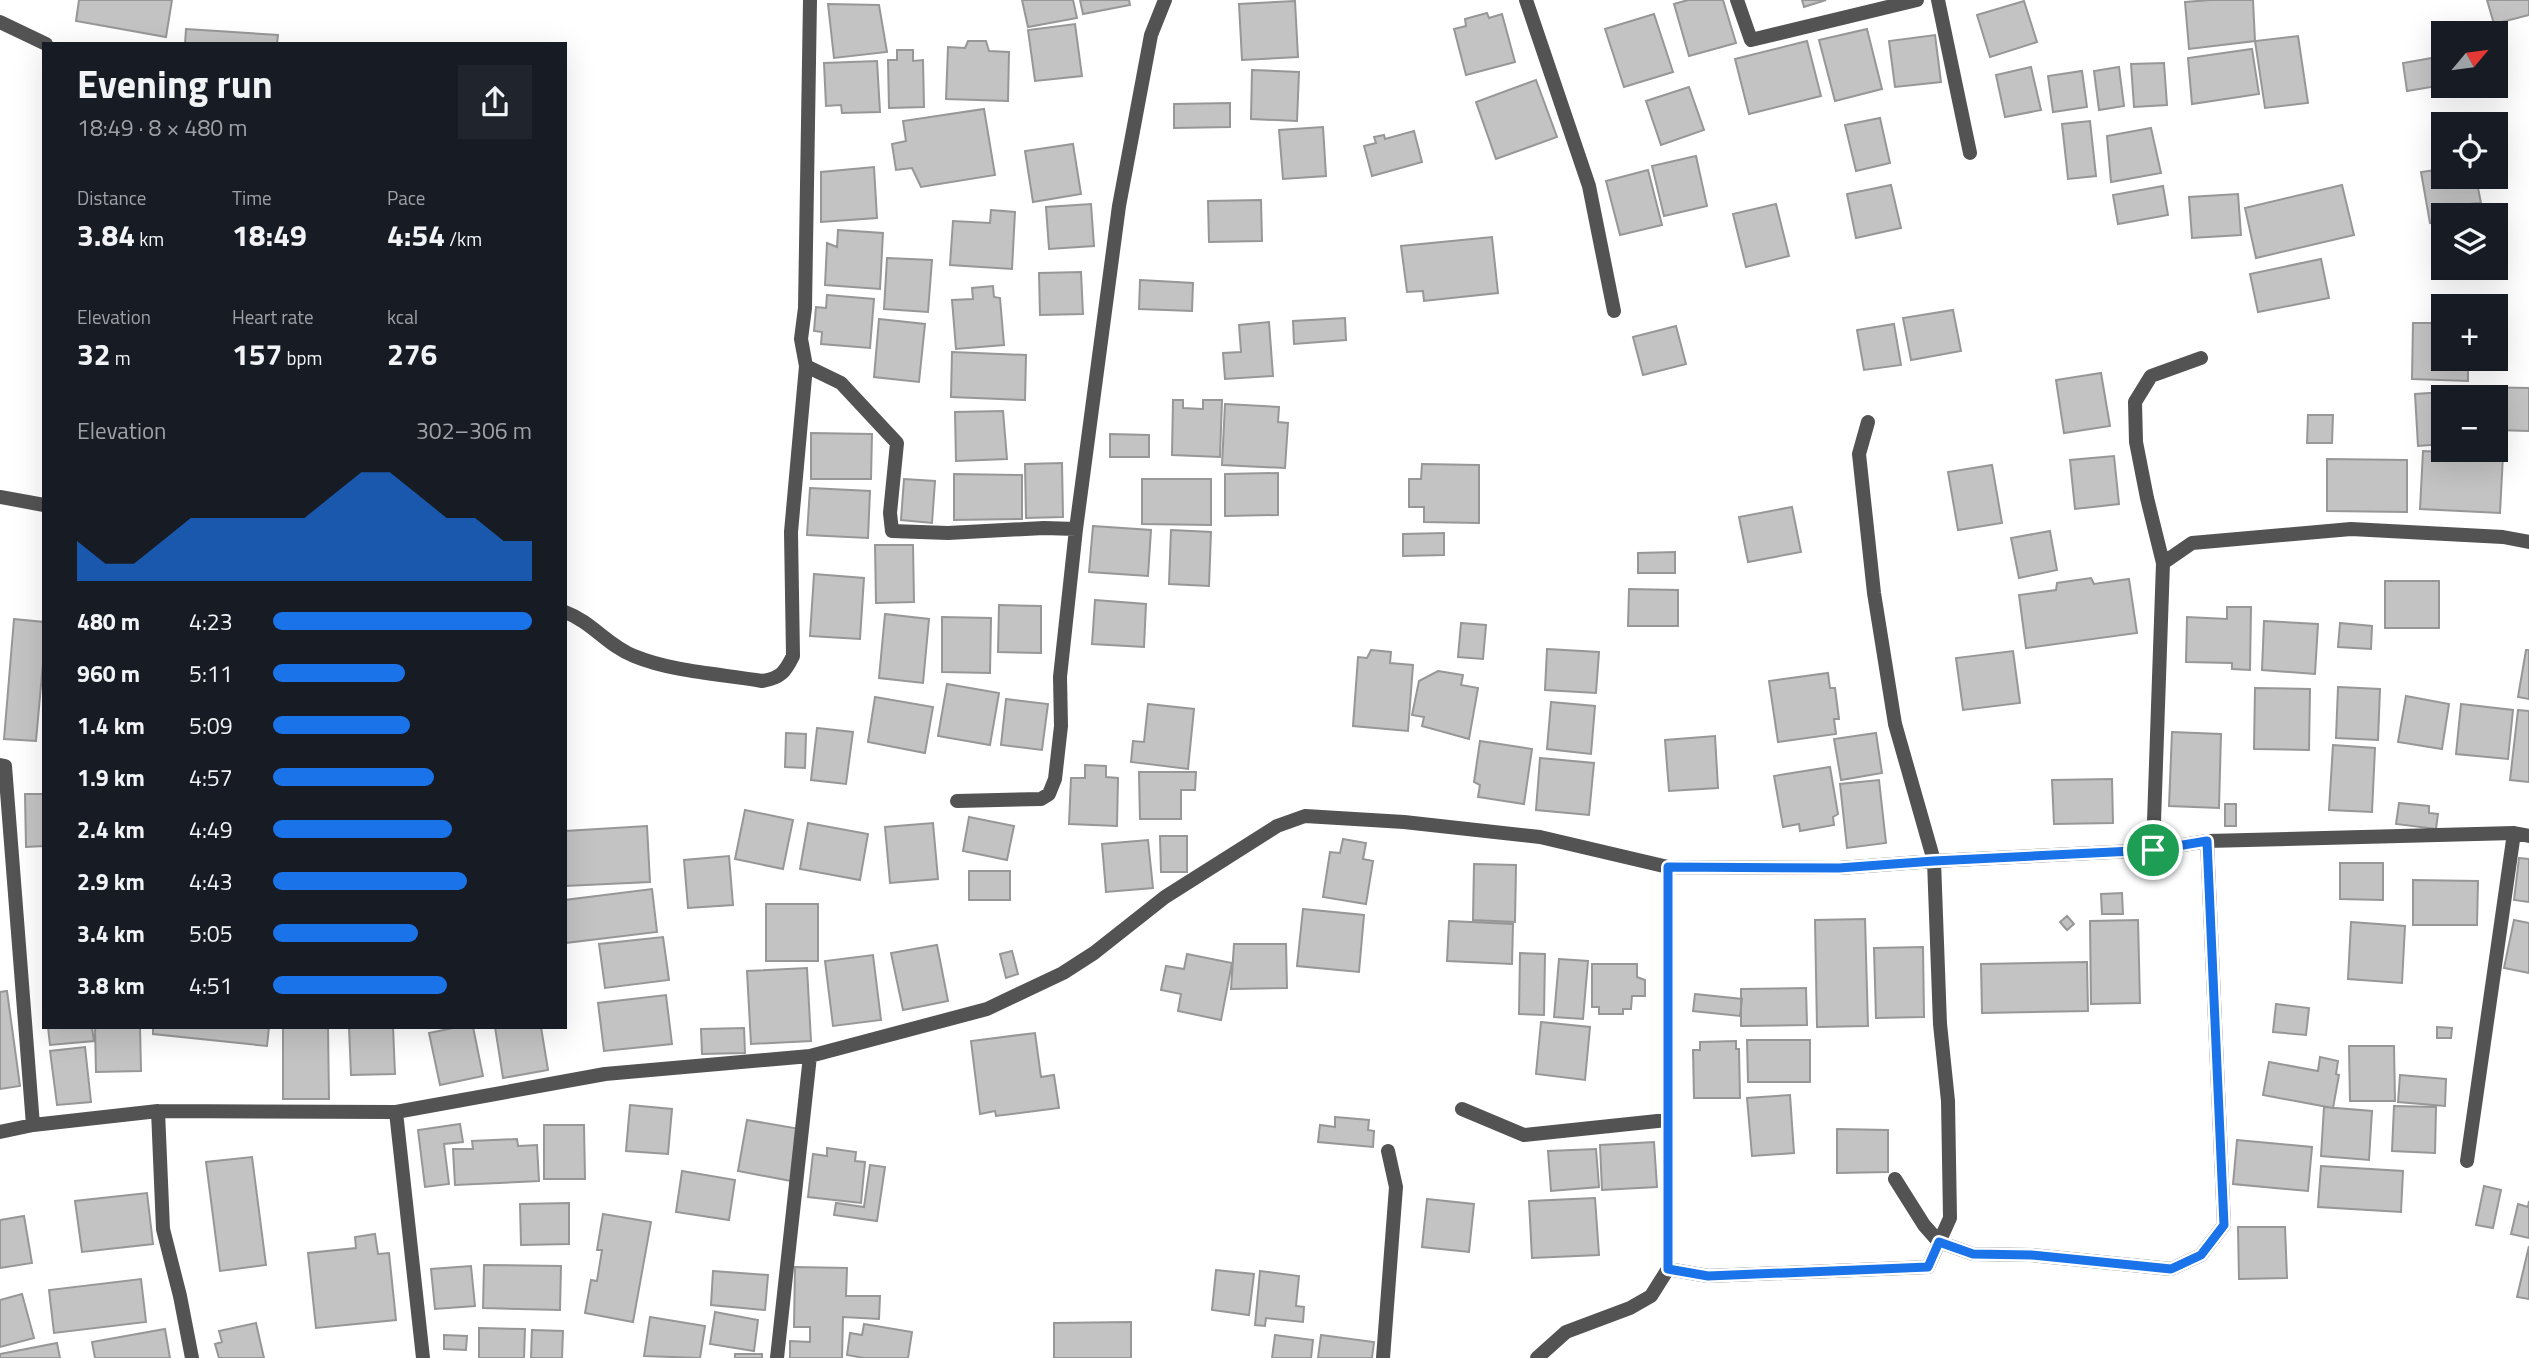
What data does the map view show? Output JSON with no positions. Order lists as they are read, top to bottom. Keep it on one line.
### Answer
{"north":"top right","page":{"map_buttons":["+","−"],"heading":["Evening run","18:49 · 8 × 480 m"],"stats":[["Distance","3.84 km"],["Time","18:49"],["Pace","4:54 /km"],["Elevation","32 m"],["Heart rate","157 bpm"],["kcal","276"]],"chart":["Elevation","302–306 m"],"list":[{"name":"480 m","note":"4:23"},{"name":"960 m","note":"5:11"},{"name":"1.4 km","note":"5:09"},{"name":"1.9 km","note":"4:57"},{"name":"2.4 km","note":"4:49"},{"name":"2.9 km","note":"4:43"},{"name":"3.4 km","note":"5:05"},{"name":"3.8 km","note":"4:51"}]}}
